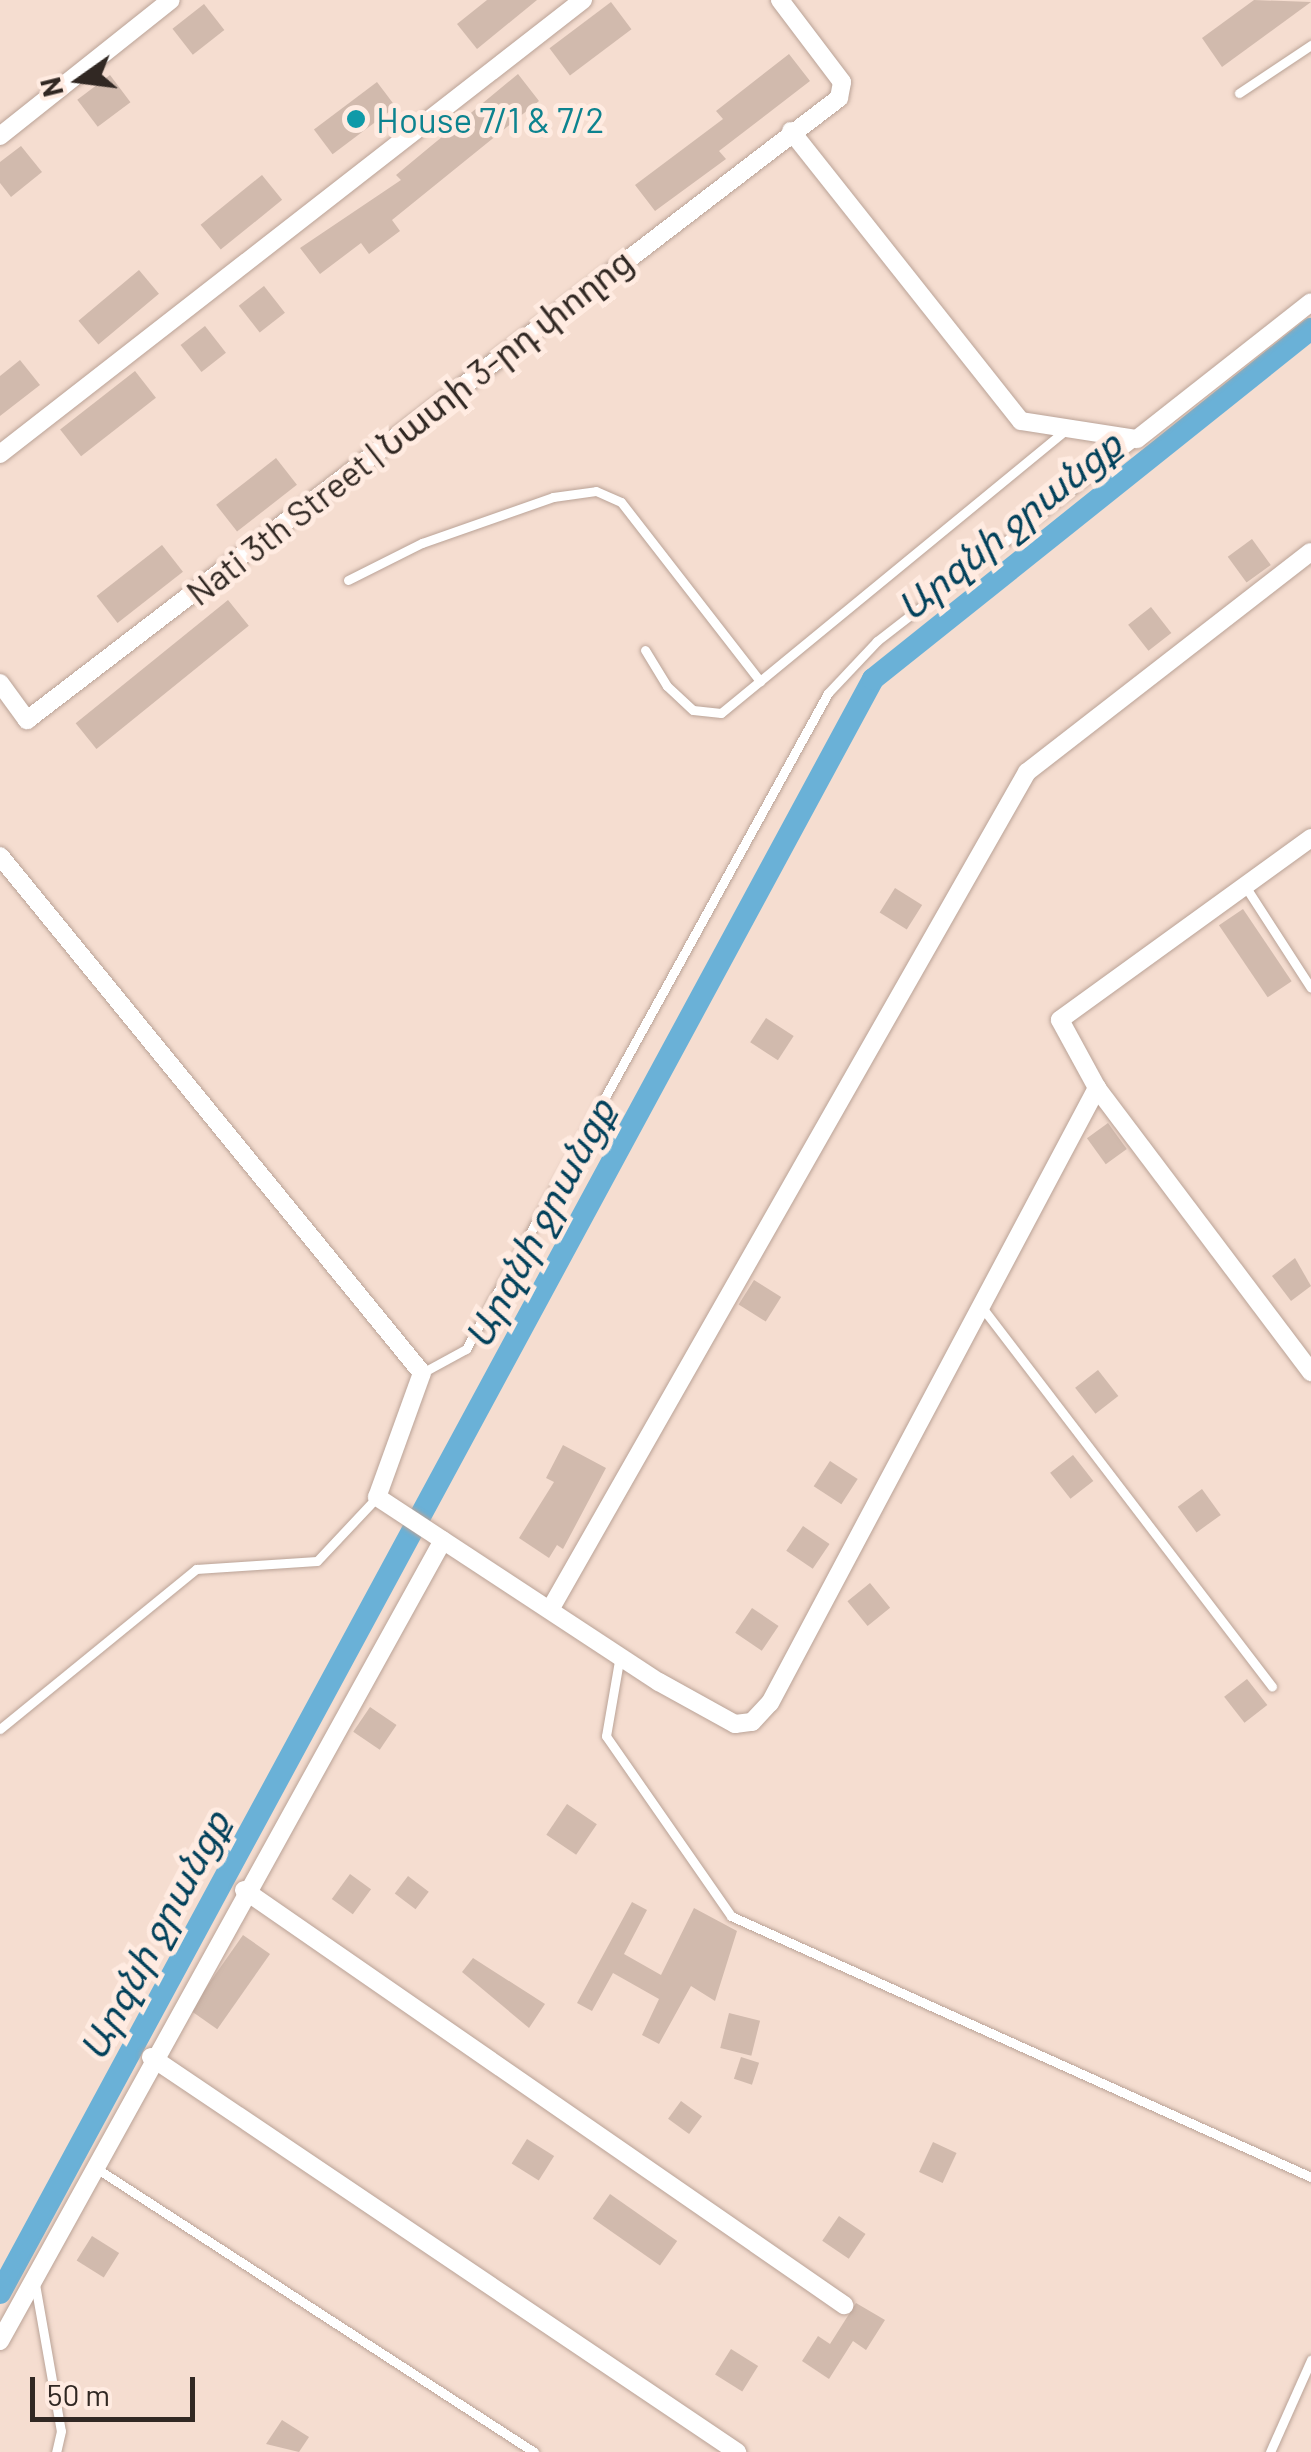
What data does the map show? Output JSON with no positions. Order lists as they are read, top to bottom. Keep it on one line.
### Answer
{"streets":{"street":["Nati 3th Street | Նատի 3-րդ փողոց"]},"water":["Արզնի ջրանցք"],"places":["House 7/1 & 7/2"],"scale_bar":"50 m","north":"left"}
